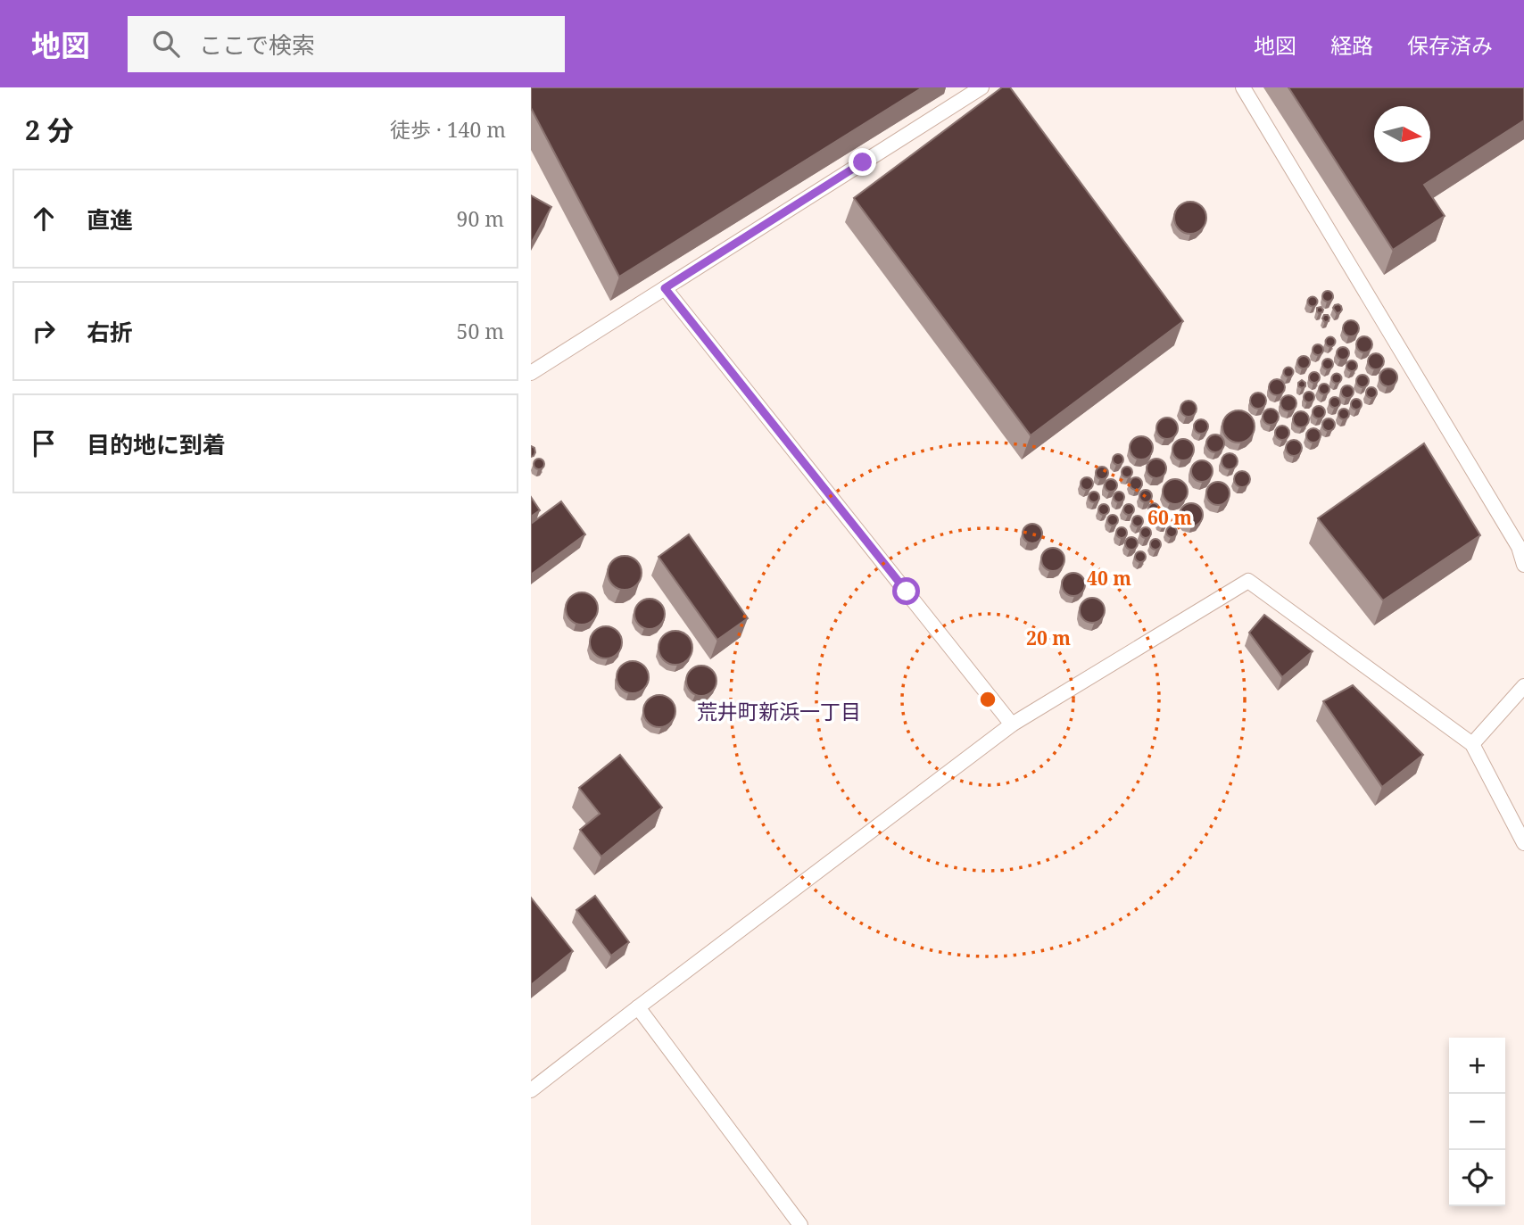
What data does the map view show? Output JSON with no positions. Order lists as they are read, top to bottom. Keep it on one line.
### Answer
{"districts":["荒井町新浜一丁目"],"north":"right","page":{"header":"地図","search":"ここで検索","nav":["地図","経路","保存済み"],"heading":["2 分","徒歩 · 140 m"],"list":[["直進","90 m"],["右折","50 m"],"目的地に到着"],"map_buttons":["+","−"]},"rings":["60 m","40 m","20 m"]}
